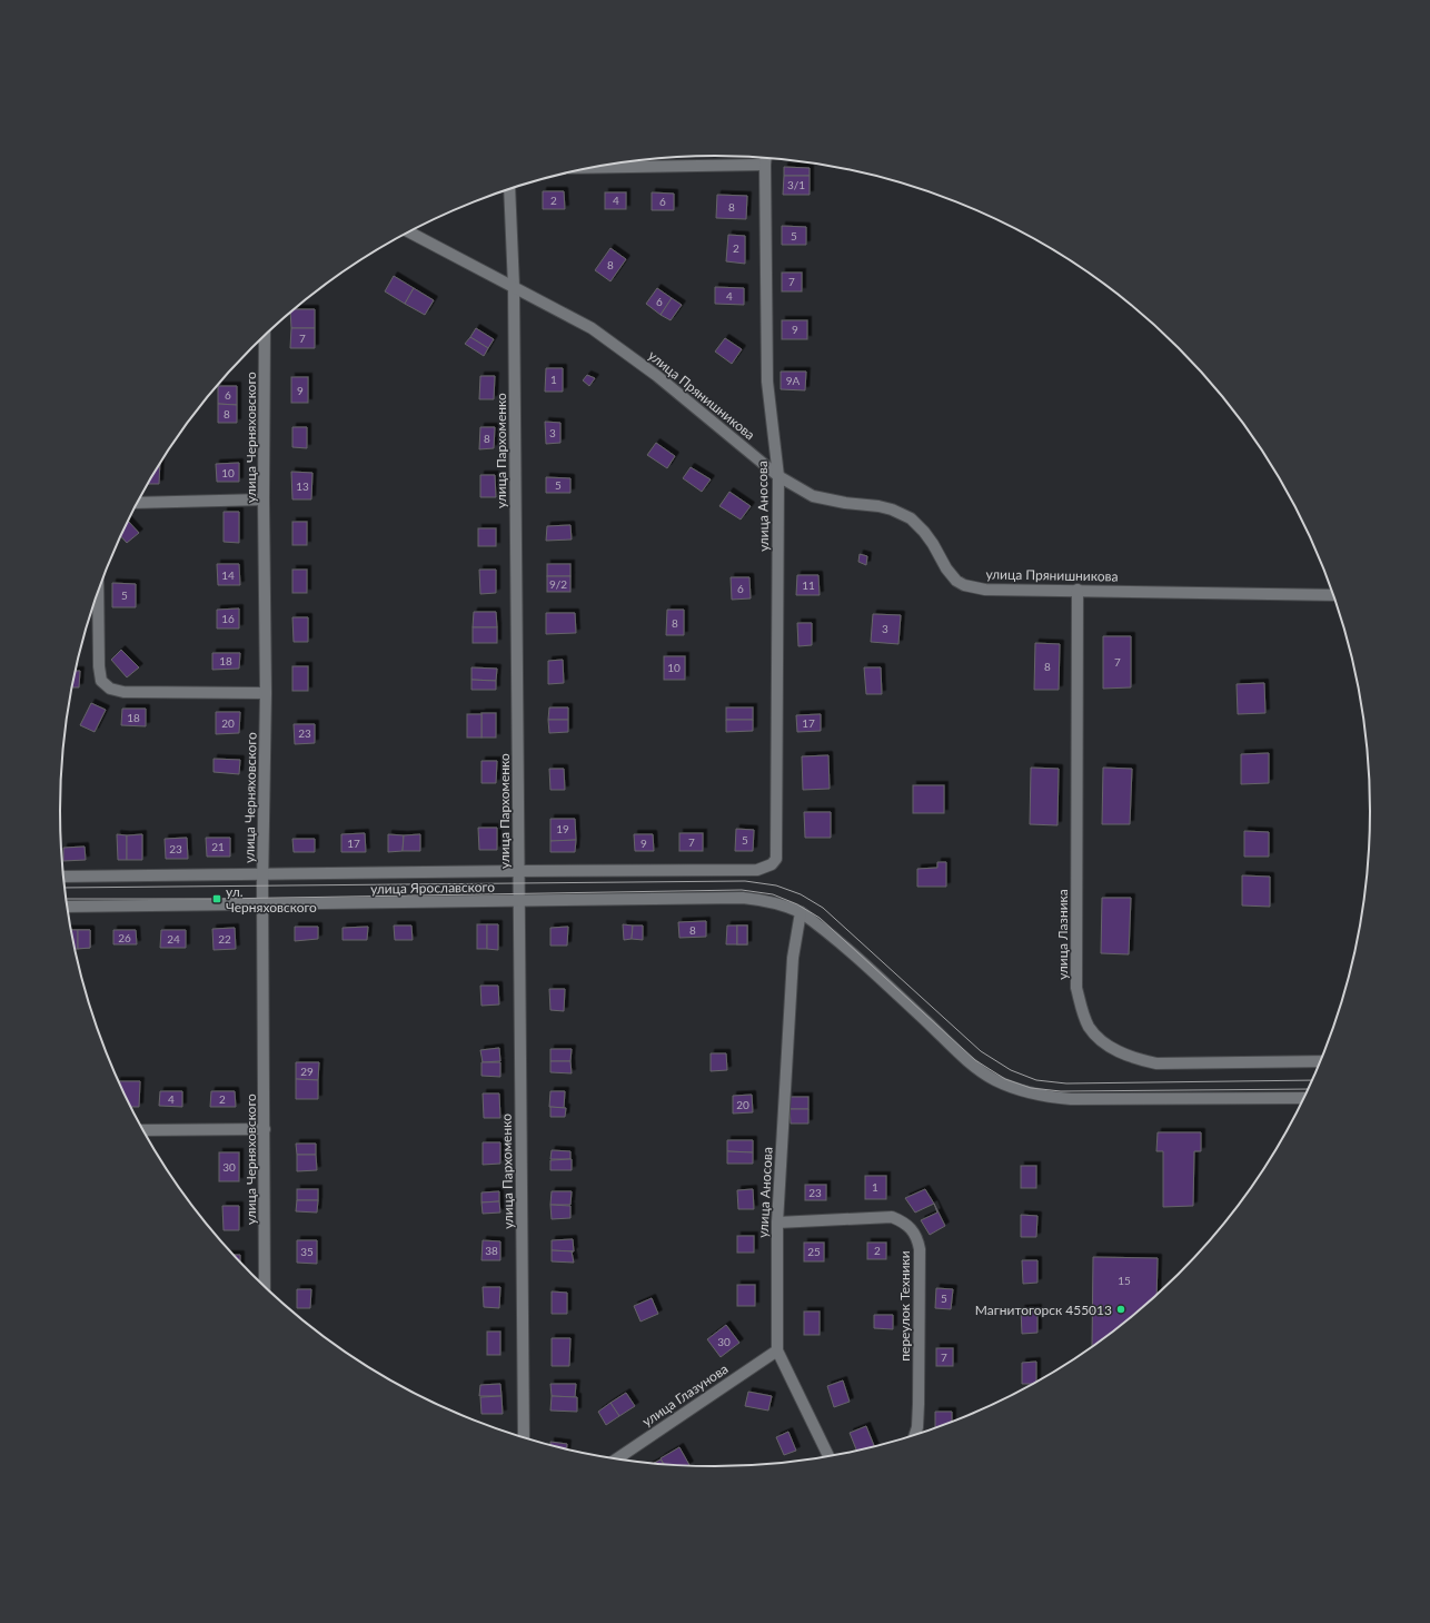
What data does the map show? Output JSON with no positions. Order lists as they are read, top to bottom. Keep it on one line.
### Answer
{"streets":{"street":["улица Прянишникова","улица Черняховского","улица Пархоменко","улица Аносова","улица Ярославского","улица Лазника","переулок Техники","улица Глазунова"]},"crossings":[["улица Прянишникова","улица Пархоменко"],["улица Прянишникова","улица Аносова"],["улица Прянишникова","улица Лазника"],["улица Черняховского","улица Ярославского"],["улица Пархоменко","улица Аносова"],["улица Пархоменко","улица Ярославского"],["улица Аносова","улица Ярославского"],["улица Аносова","переулок Техники"],["улица Аносова","улица Глазунова"]],"places":{"transit":["ул. Черняховского"],"other":["Магнитогорск 455013"]},"house_numbers":["3/1","2","4","6","8","5","2","8","7","4","6","9","7","1","9А","9","6","8","3","8","10","5","13","14","9/2","11","6","5","16","8","3","18","7","8","10","18","20","17","23","19","5","7","17","9","21","23","8","26","24","22","29","4","2","20","30","1","23","38","2","35","25","15","5","30","7"]}
